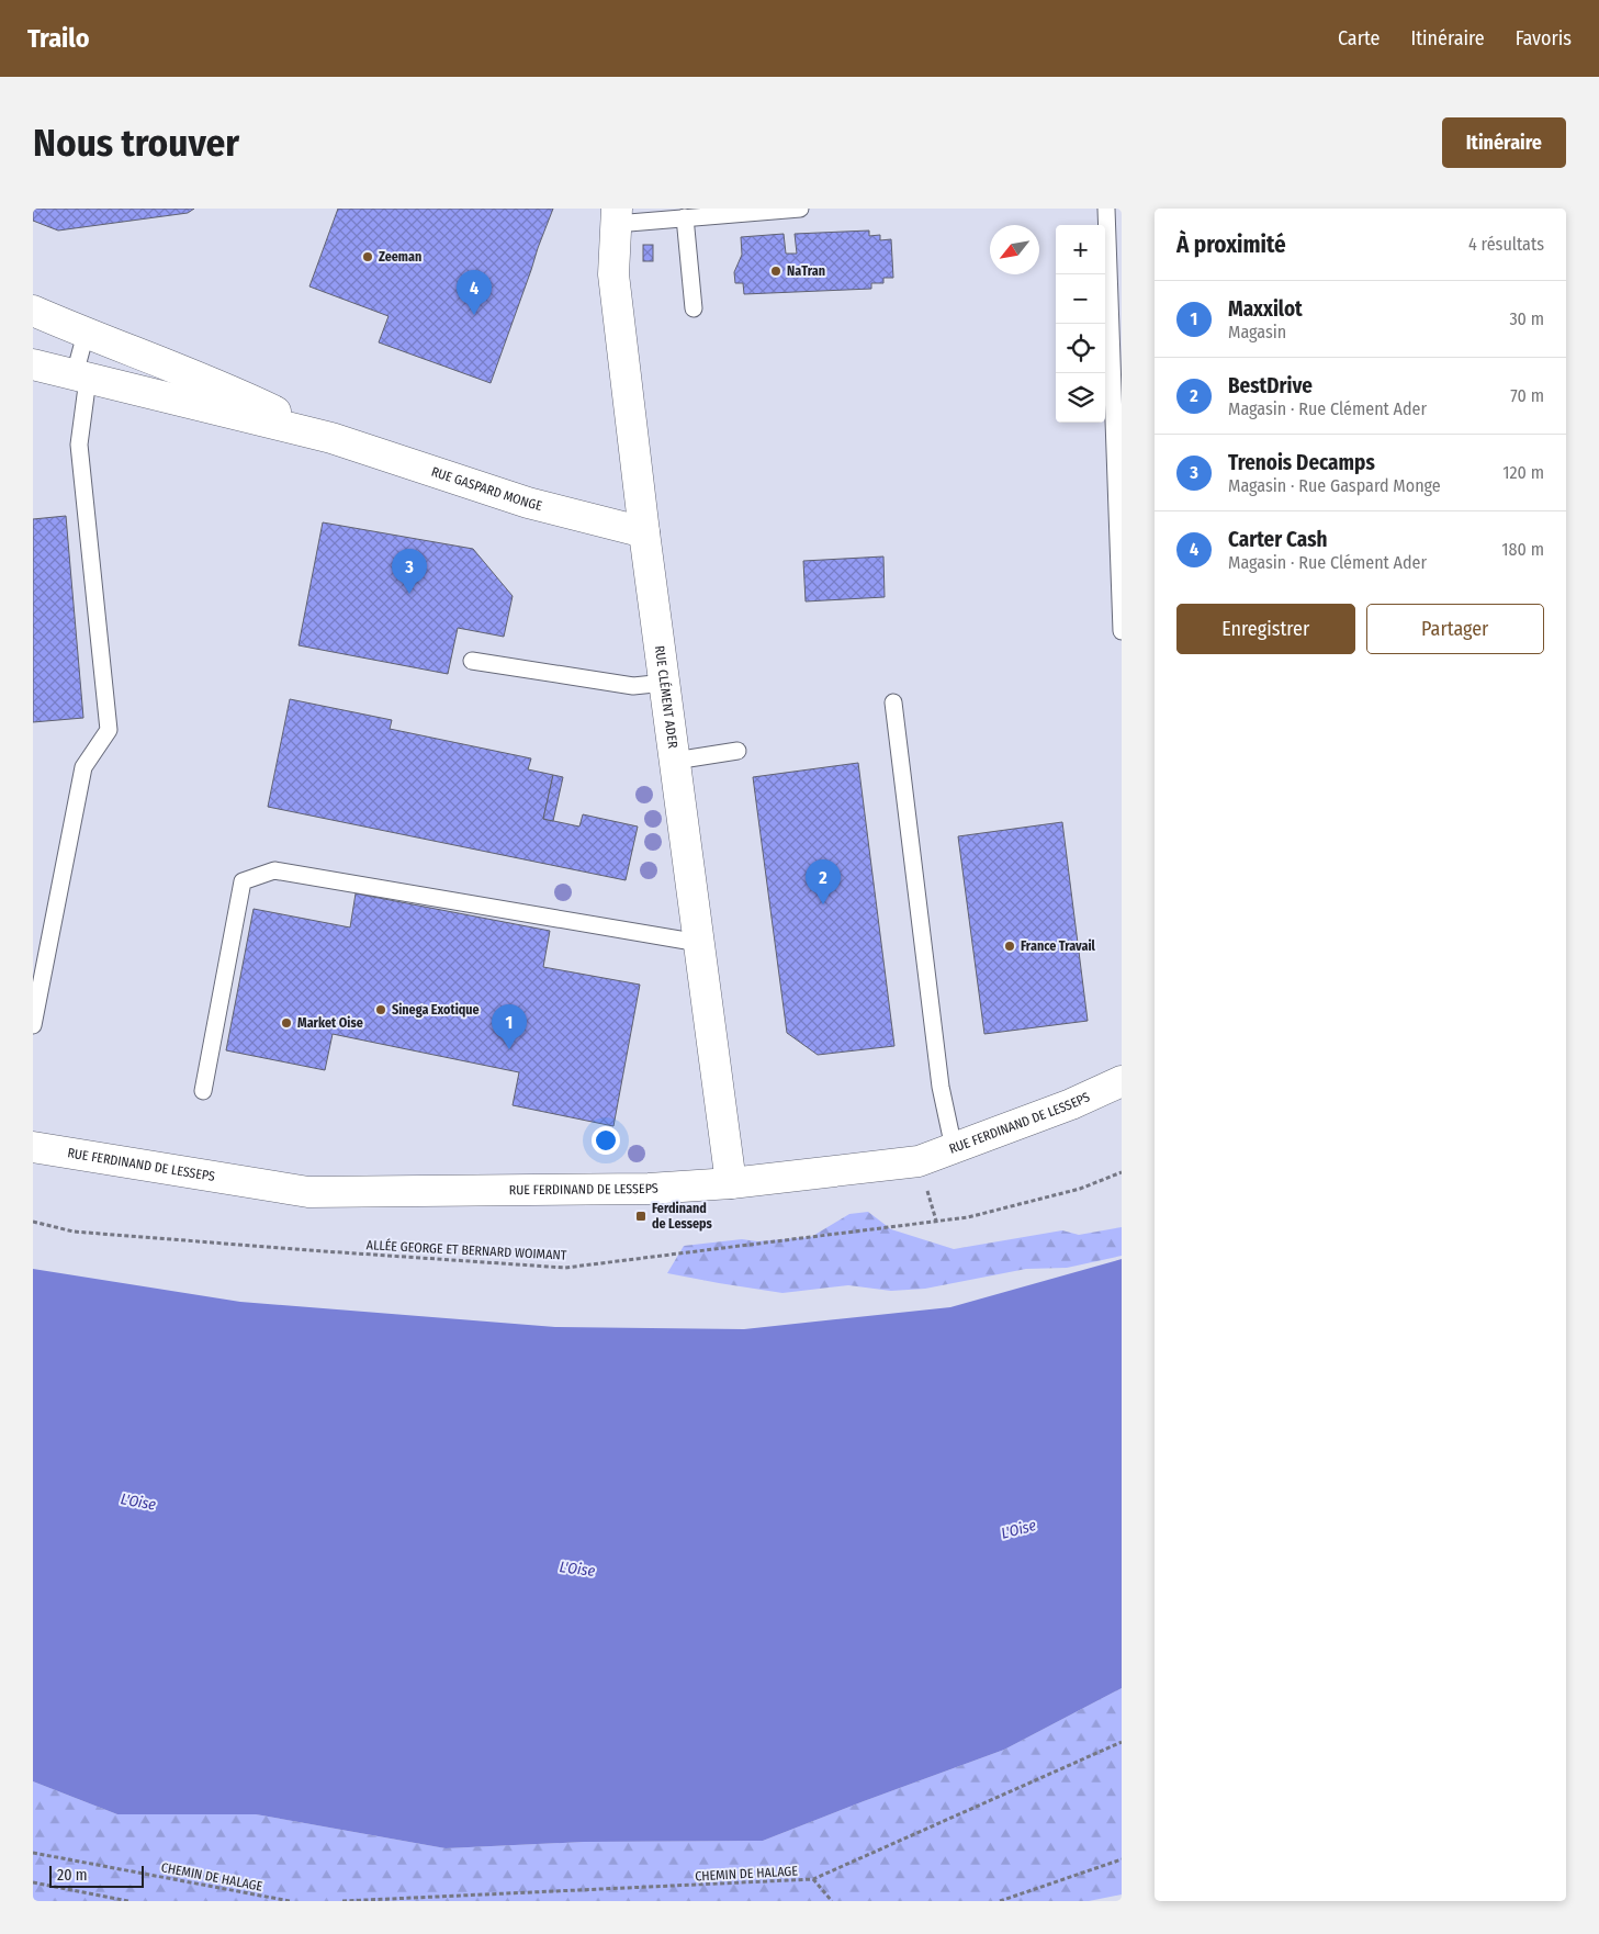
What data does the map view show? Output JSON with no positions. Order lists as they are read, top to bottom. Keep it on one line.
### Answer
{"streets":{"street":["RUE GASPARD MONGE","RUE CLÉMENT ADER","RUE FERDINAND DE LESSEPS"],"path":["ALLÉE GEORGE ET BERNARD WOIMANT","CHEMIN DE HALAGE"]},"crossings":[["RUE GASPARD MONGE","RUE CLÉMENT ADER"],["RUE CLÉMENT ADER","RUE FERDINAND DE LESSEPS"]],"water":["L'Oise"],"places":{"other":["Zeeman","NaTran","France Travail","Sinega Exotique","Market Oise"],"transit":["Ferdinand de Lesseps"]},"scale_bar":"20 m","north":"bottom left","page":{"header":"Trailo","nav":["Carte","Itinéraire","Favoris"],"buttons":["Itinéraire",["Enregistrer","Partager"]],"title":"Nous trouver","heading":["À proximité","4 résultats"],"map_buttons":["+","−"],"pins":["4","3","2","1"],"list":[{"mark":"1","name":"Maxxilot","note":"Magasin","value":"30 m"},{"mark":"2","name":"BestDrive","note":"Magasin · Rue Clément Ader","value":"70 m"},{"mark":"3","name":"Trenois Decamps","note":"Magasin · Rue Gaspard Monge","value":"120 m"},{"mark":"4","name":"Carter Cash","note":"Magasin · Rue Clément Ader","value":"180 m"}],"scale":"20 m"}}
